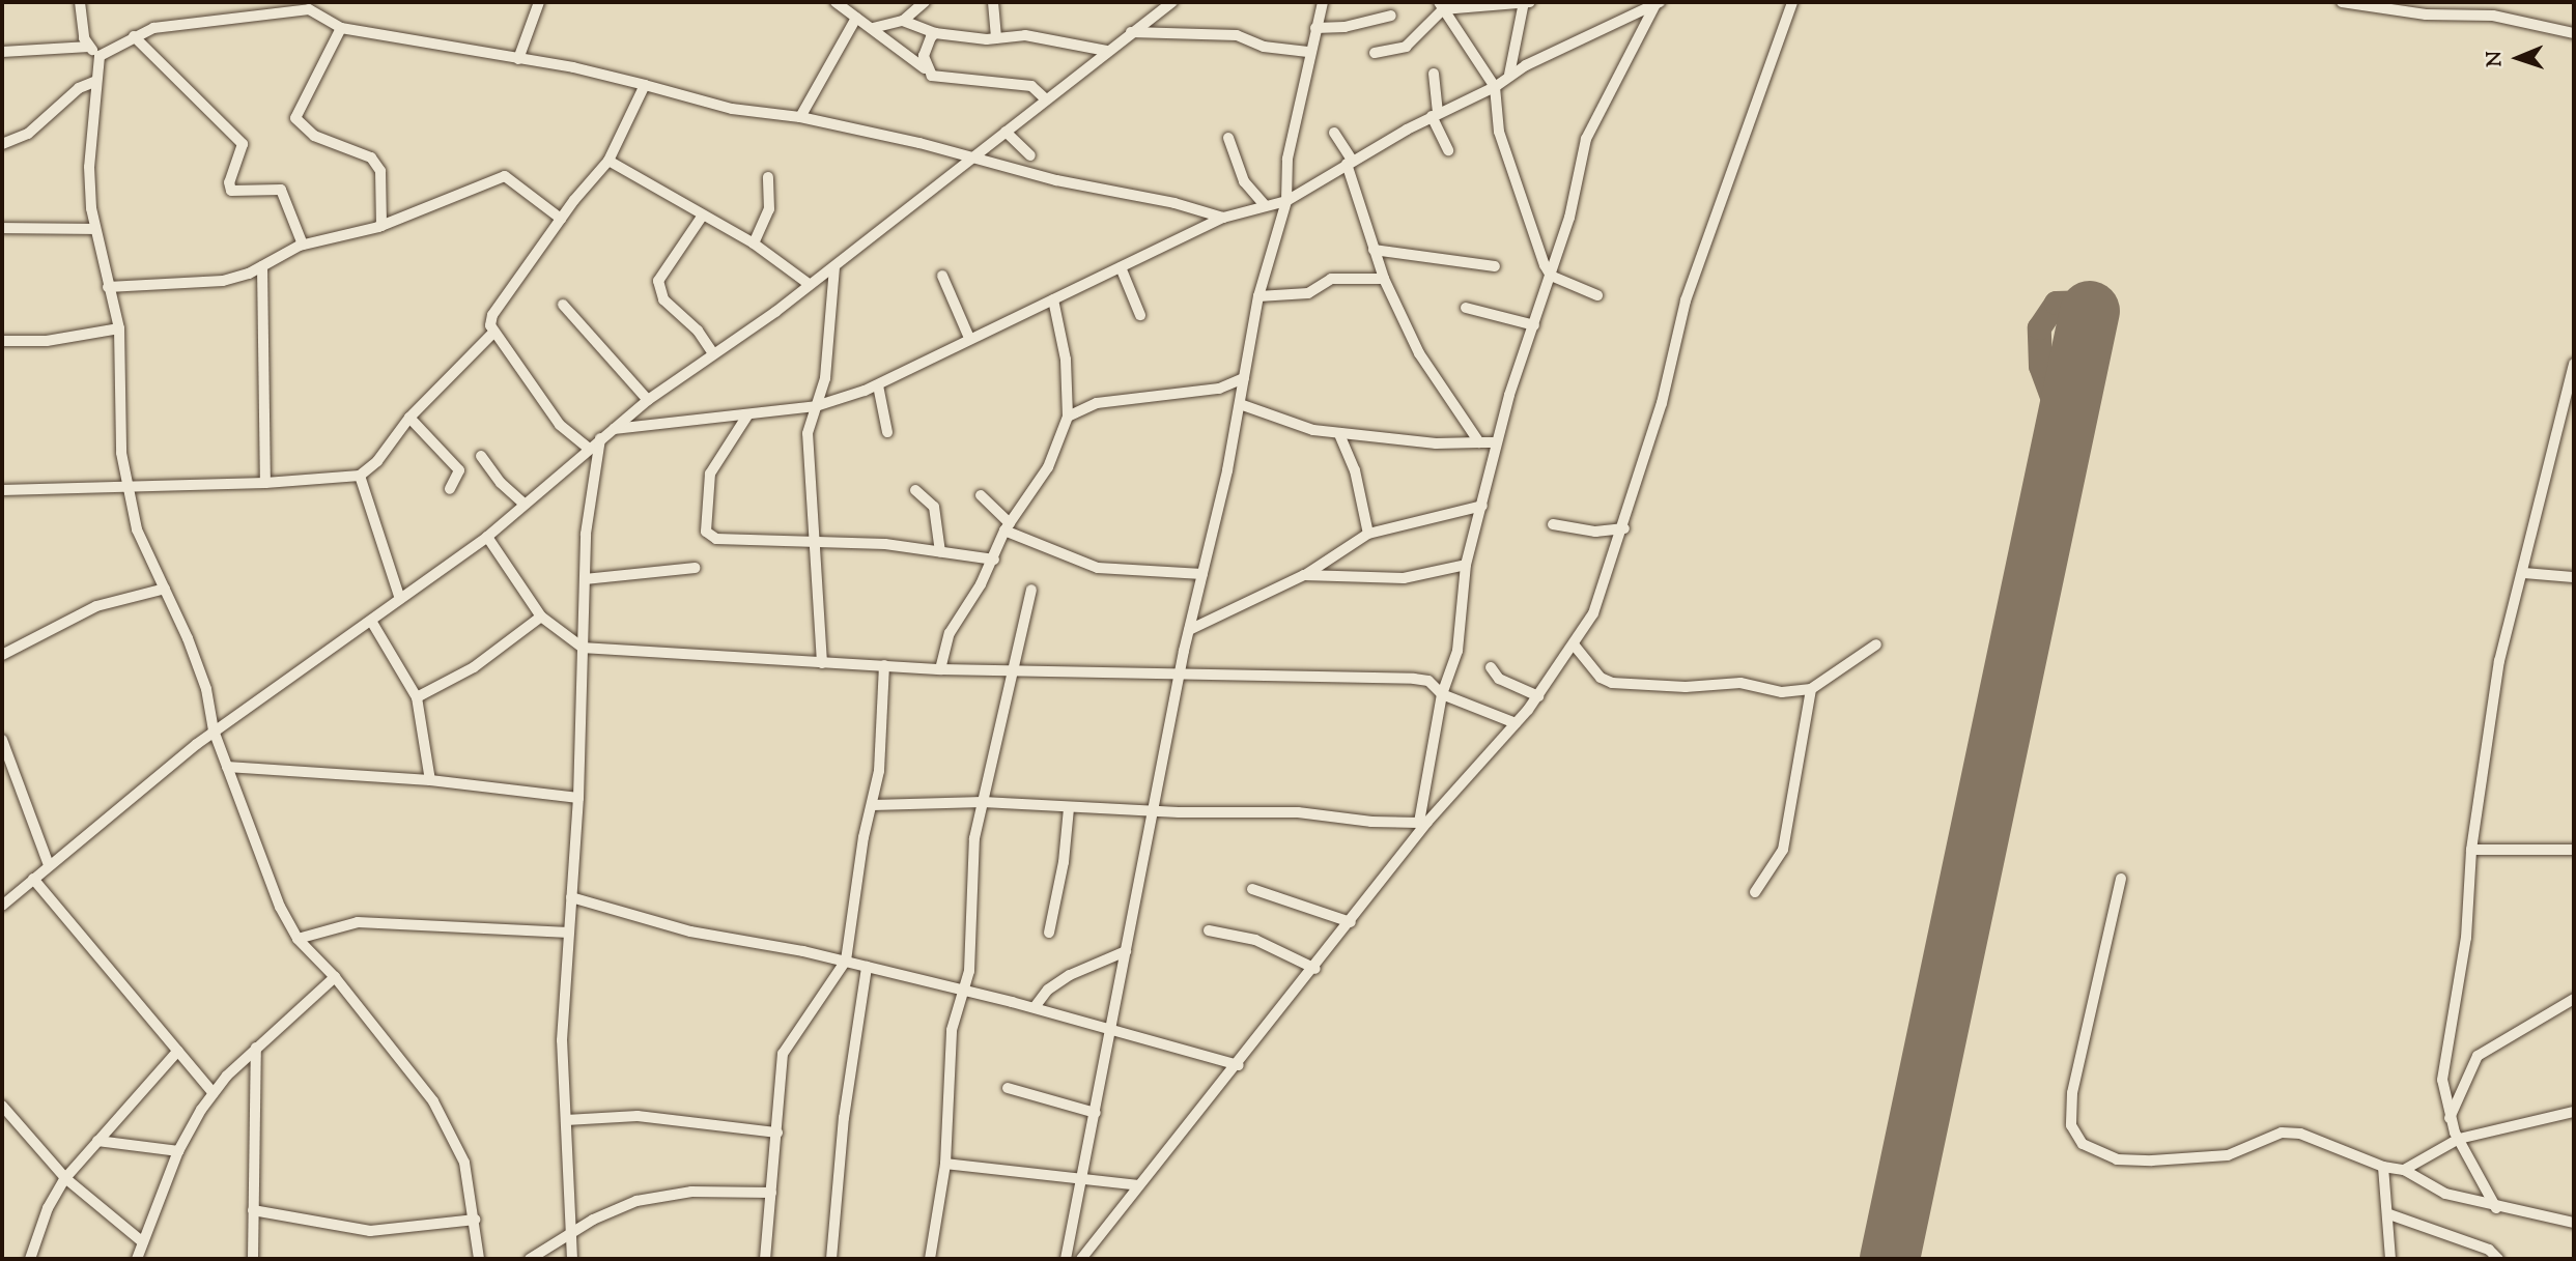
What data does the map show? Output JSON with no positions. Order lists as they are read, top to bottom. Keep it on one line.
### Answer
{"north":"left"}
